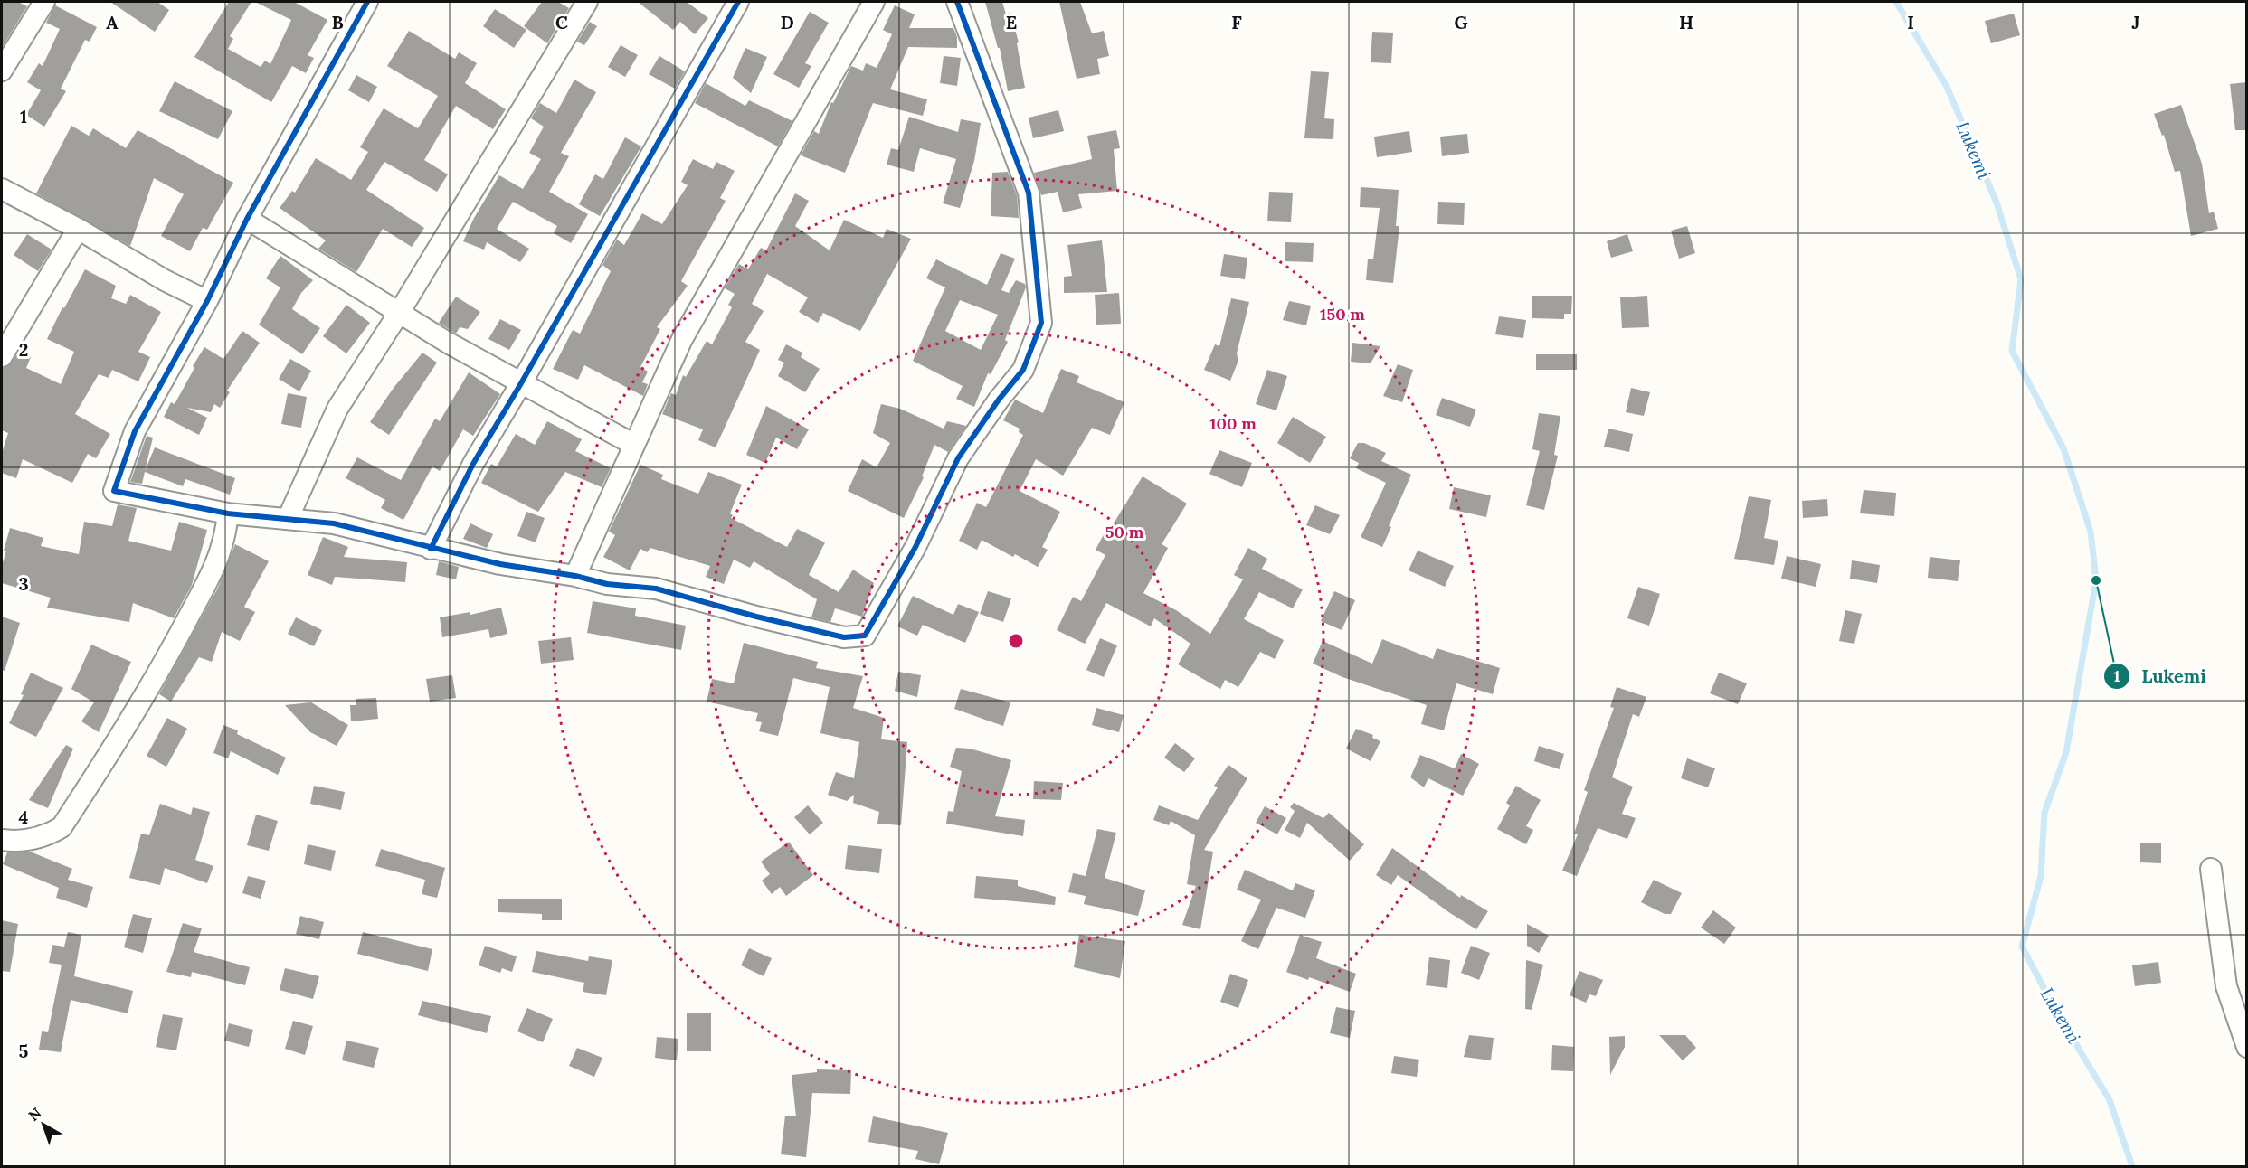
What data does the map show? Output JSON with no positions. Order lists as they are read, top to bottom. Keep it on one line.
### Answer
{"water":["Lukemi"],"places":["Lukemi"],"north":"top left","grid":{"columns":["A","B","C","D","E","F","G","H","I","J"],"rows":["1","2","3","4","5"]},"rings":["150 m","100 m","50 m"]}
